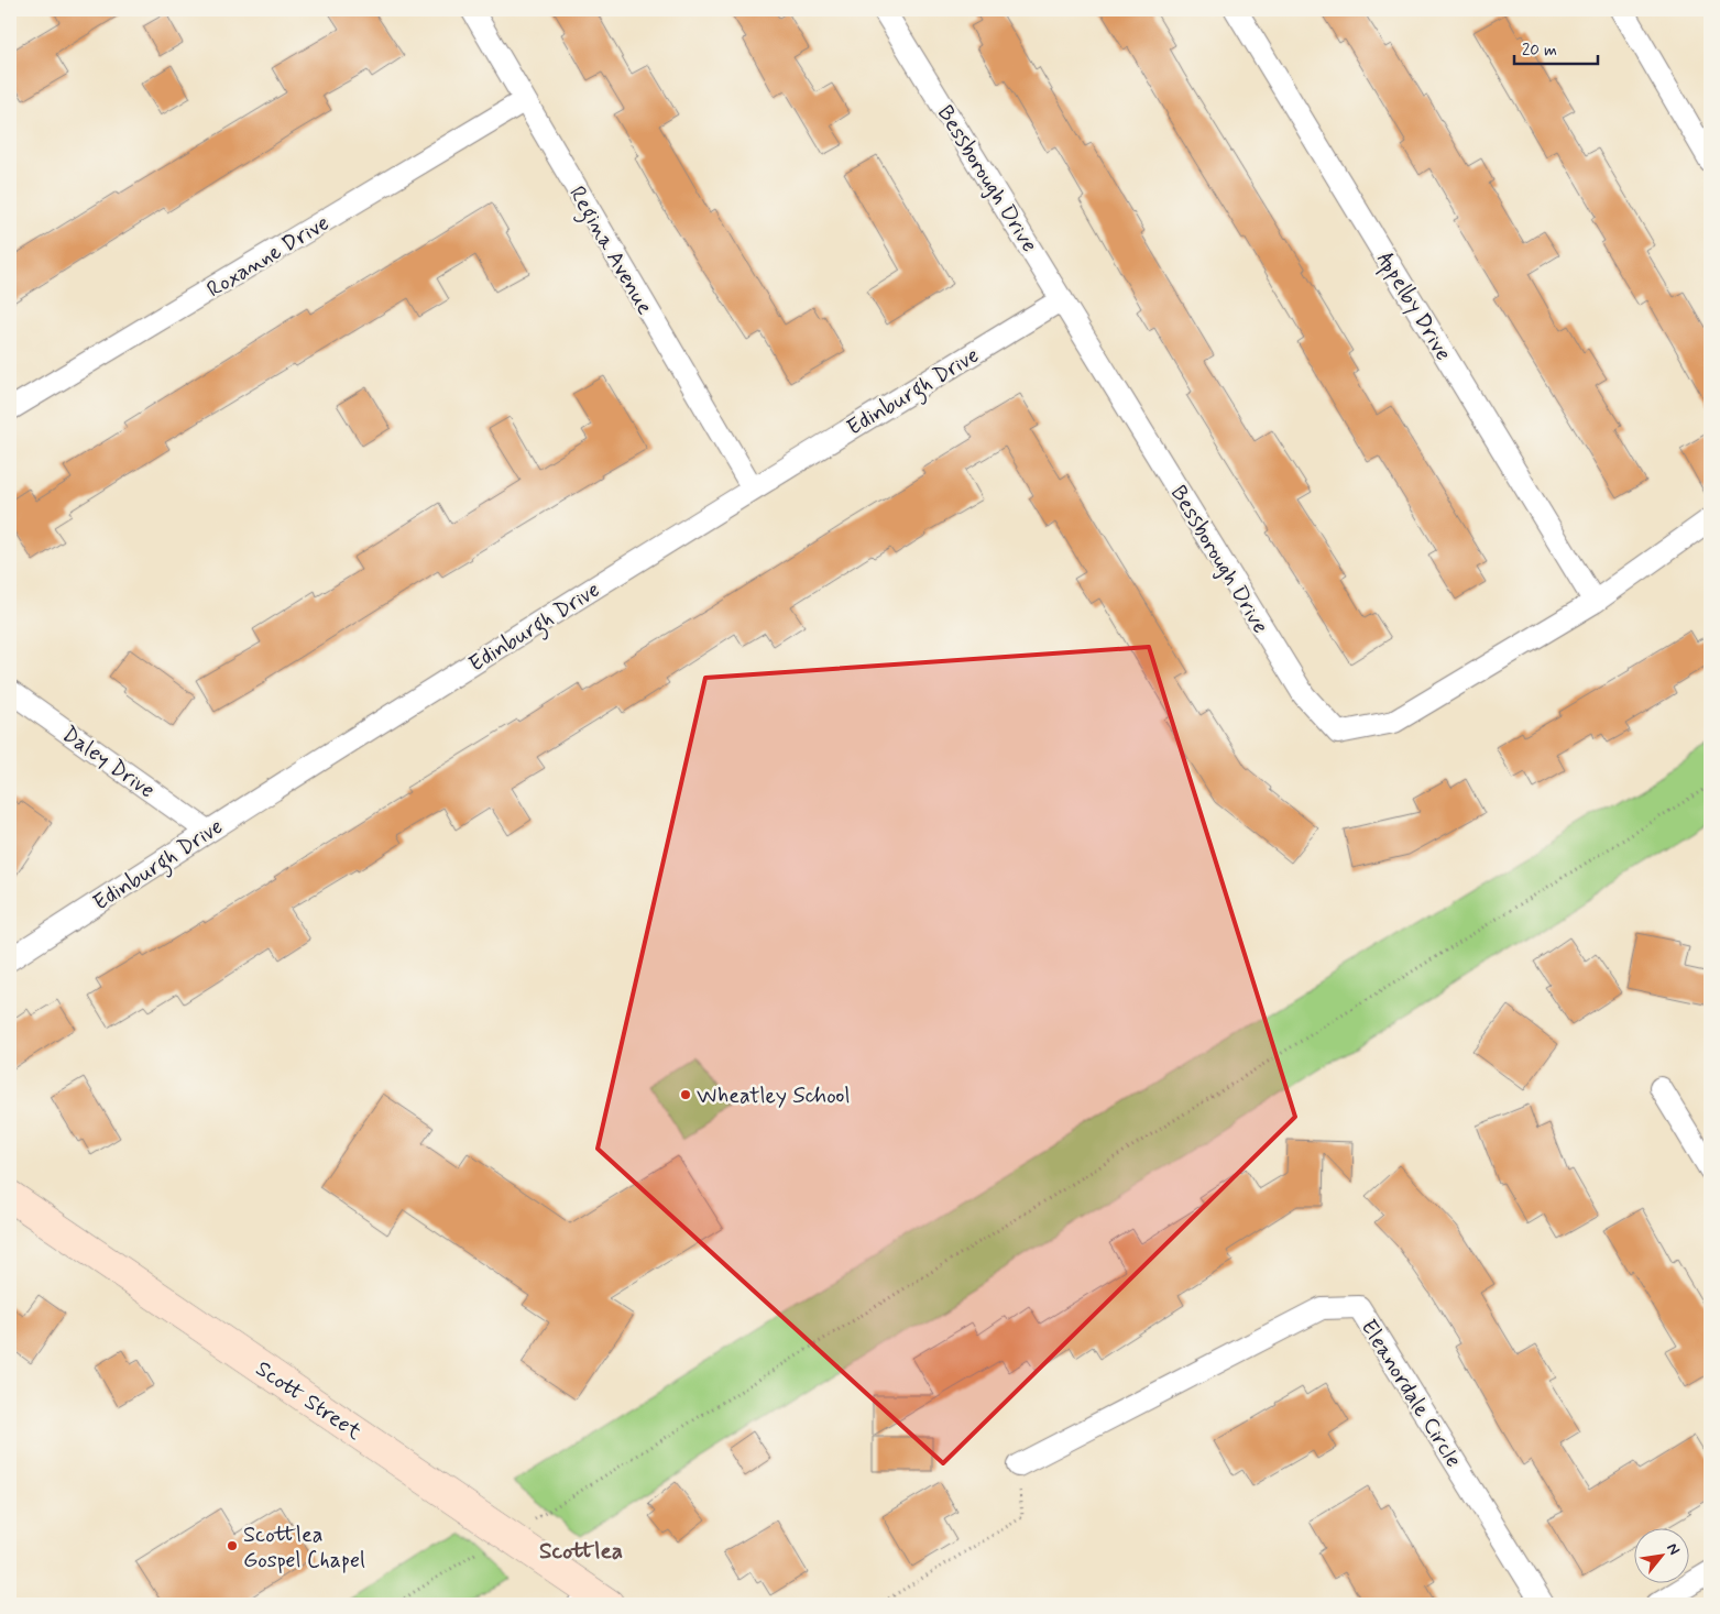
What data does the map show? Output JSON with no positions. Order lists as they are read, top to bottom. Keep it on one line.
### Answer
{"streets":{"main road":["Scott Street"],"street":["Bessborough Drive","Regina Avenue","Roxanne Drive","Appelby Drive","Edinburgh Drive","Daley Drive","Eleanordale Circle"]},"crossings":[["Bessborough Drive","Appelby Drive"],["Bessborough Drive","Edinburgh Drive"],["Regina Avenue","Roxanne Drive"],["Regina Avenue","Edinburgh Drive"],["Edinburgh Drive","Daley Drive"]],"districts":["Scottlea"],"places":["Wheatley School","Scottlea Gospel Chapel"],"scale_bar":"20 m","north":"top right"}
